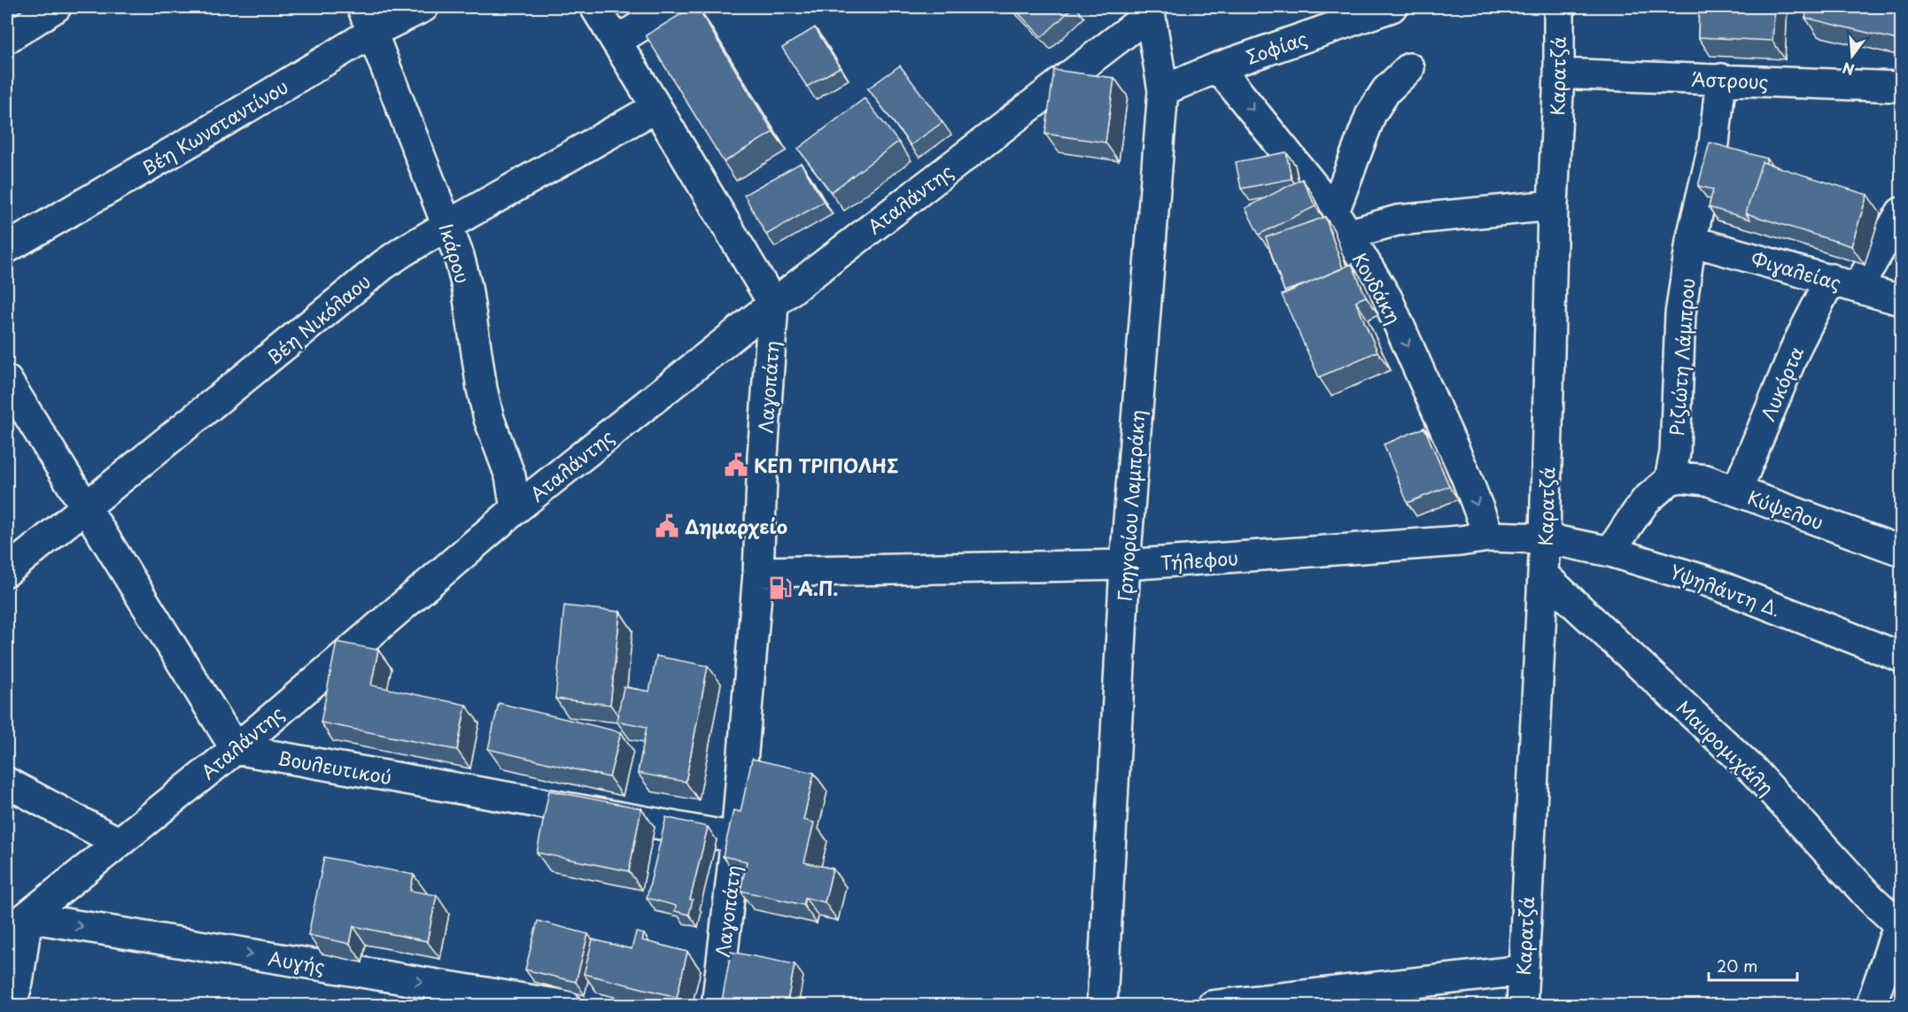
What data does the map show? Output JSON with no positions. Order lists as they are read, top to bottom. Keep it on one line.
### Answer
{"streets":{"street":["Σοφίας","Καρατζά","Άστρους","Βέη Κωνσταντίνου","Αταλάντης","Ικάρου","Φιγαλείας","Κονδάκη","Βέη Νικόλαου","Ριζιώτη Λάμπρου","Λυκόρτα","Λαγοπάτη","Γρηγορίου Λαμπράκη","Κύψελου","Τήλεφου","Υψηλάντη Δ.","Μαυρομιχάλη","Βουλευτικού","Αυγής"]},"crossings":[["Σοφίας","Κονδάκη"],["Σοφίας","Γρηγορίου Λαμπράκη"],["Καρατζά","Άστρους"],["Καρατζά","Τήλεφου"],["Καρατζά","Υψηλάντη Δ."],["Καρατζά","Μαυρομιχάλη"],["Άστρους","Ριζιώτη Λάμπρου"],["Βέη Κωνσταντίνου","Ικάρου"],["Αταλάντης","Ικάρου"],["Αταλάντης","Λαγοπάτη"],["Αταλάντης","Γρηγορίου Λαμπράκη"],["Αταλάντης","Βουλευτικού"],["Αταλάντης","Αυγής"],["Ικάρου","Βέη Νικόλαου"],["Φιγαλείας","Ριζιώτη Λάμπρου"],["Φιγαλείας","Λυκόρτα"],["Κονδάκη","Τήλεφου"],["Ριζιώτη Λάμπρου","Κύψελου"],["Λυκόρτα","Κύψελου"],["Λαγοπάτη","Τήλεφου"],["Λαγοπάτη","Βουλευτικού"],["Γρηγορίου Λαμπράκη","Τήλεφου"],["Τήλεφου","Υψηλάντη Δ."]],"one_way":["Κονδάκη","Αυγής"],"places":{"public building":["ΚΕΠ ΤΡΙΠΟΛΗΣ","Δημαρχείο"],"fuel station":["Α.Π."]},"scale_bar":"20 m","north":"bottom"}
